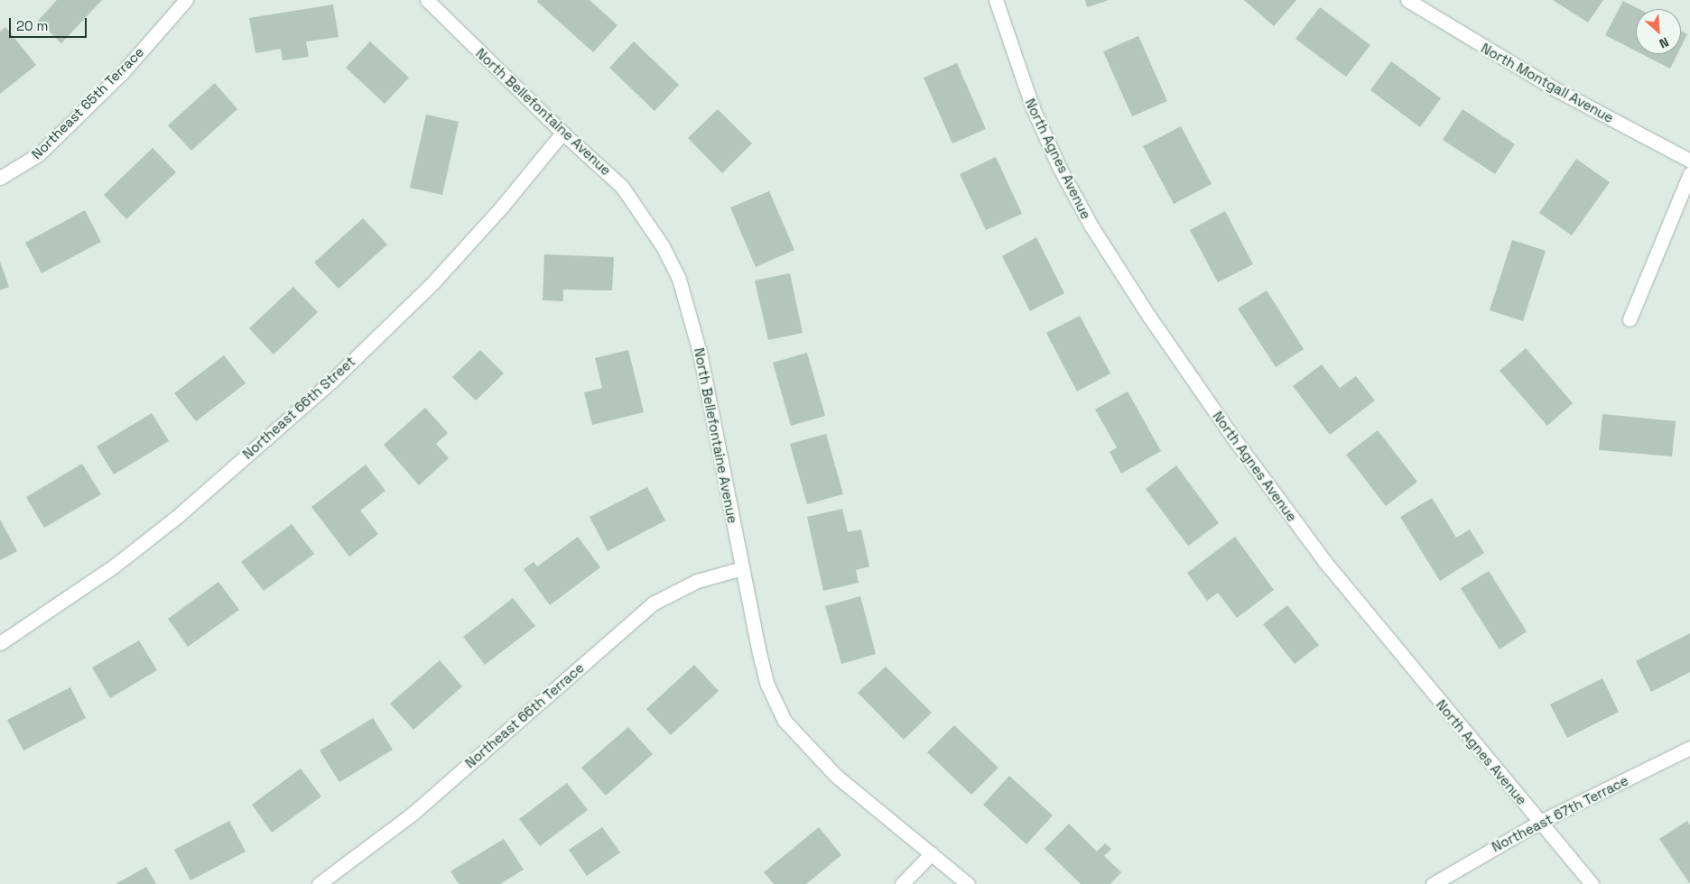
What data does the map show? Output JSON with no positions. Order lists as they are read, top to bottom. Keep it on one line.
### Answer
{"streets":{"street":["North Montgall Avenue","Northeast 65th Terrace","North Bellefontaine Avenue","North Agnes Avenue","Northeast 66th Street","Northeast 66th Terrace","Northeast 67th Terrace"]},"crossings":[["North Bellefontaine Avenue","Northeast 66th Street"],["North Bellefontaine Avenue","Northeast 66th Terrace"],["North Agnes Avenue","Northeast 67th Terrace"]],"scale_bar":"20 m","north":"bottom right"}
